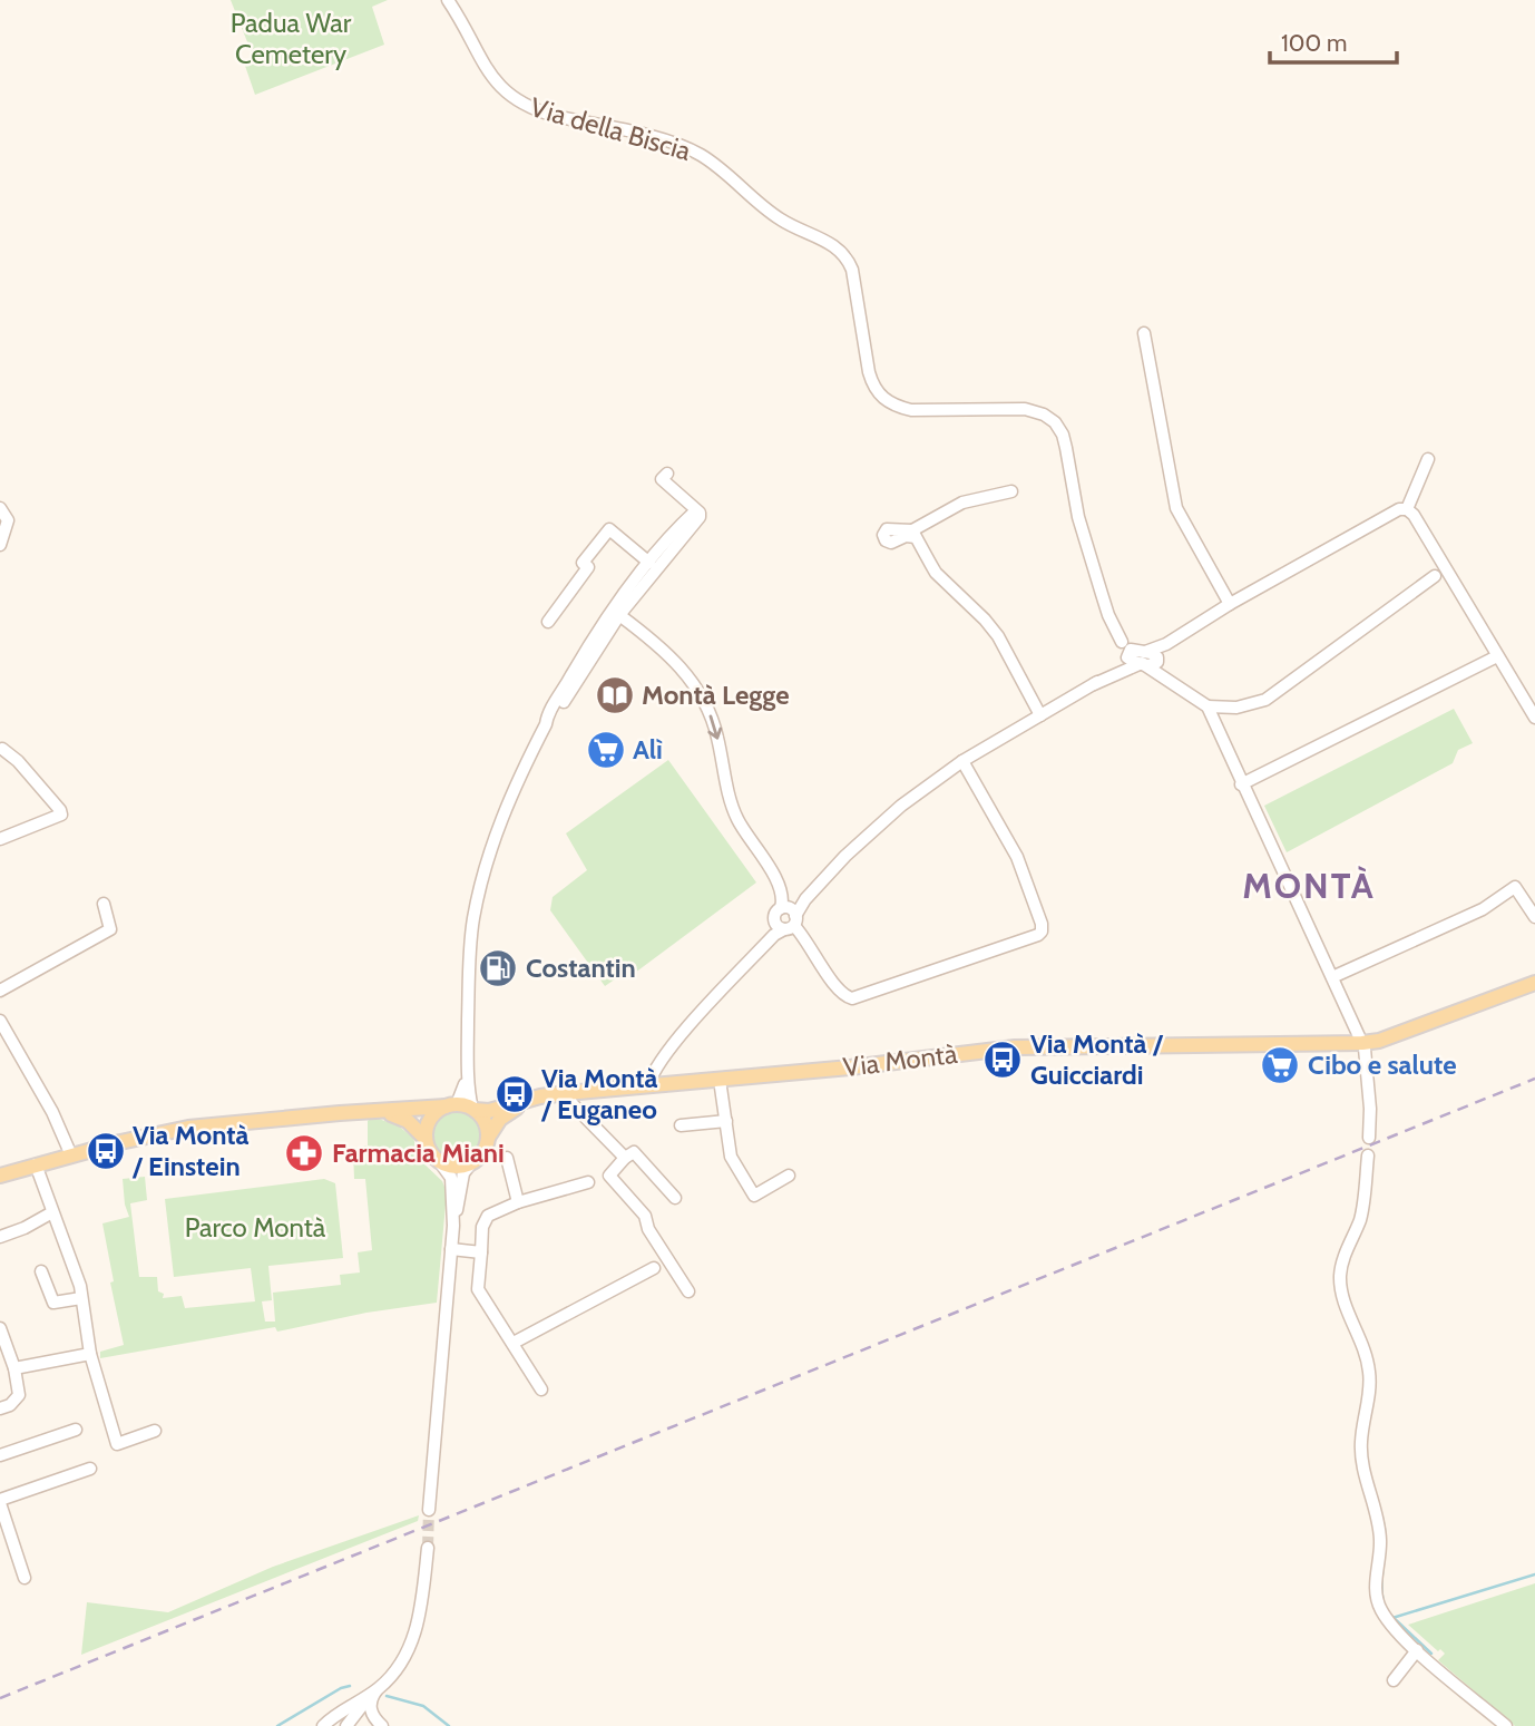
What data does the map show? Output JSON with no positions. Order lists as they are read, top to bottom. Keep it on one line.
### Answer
{"streets":{"main road":["Via Montà"],"street":["Via della Biscia"]},"districts":["MONTÀ"],"parks":["Padua War Cemetery","Parco Montà"],"places":{"library":["Montà Legge"],"supermarket":["Alì","Cibo e salute"],"fuel station":["Costantin"],"bus stop":["Via Montà / Guicciardi","Via Montà / Euganeo","Via Montà / Einstein"],"pharmacy":["Farmacia Miani"]},"scale_bar":"100 m"}
